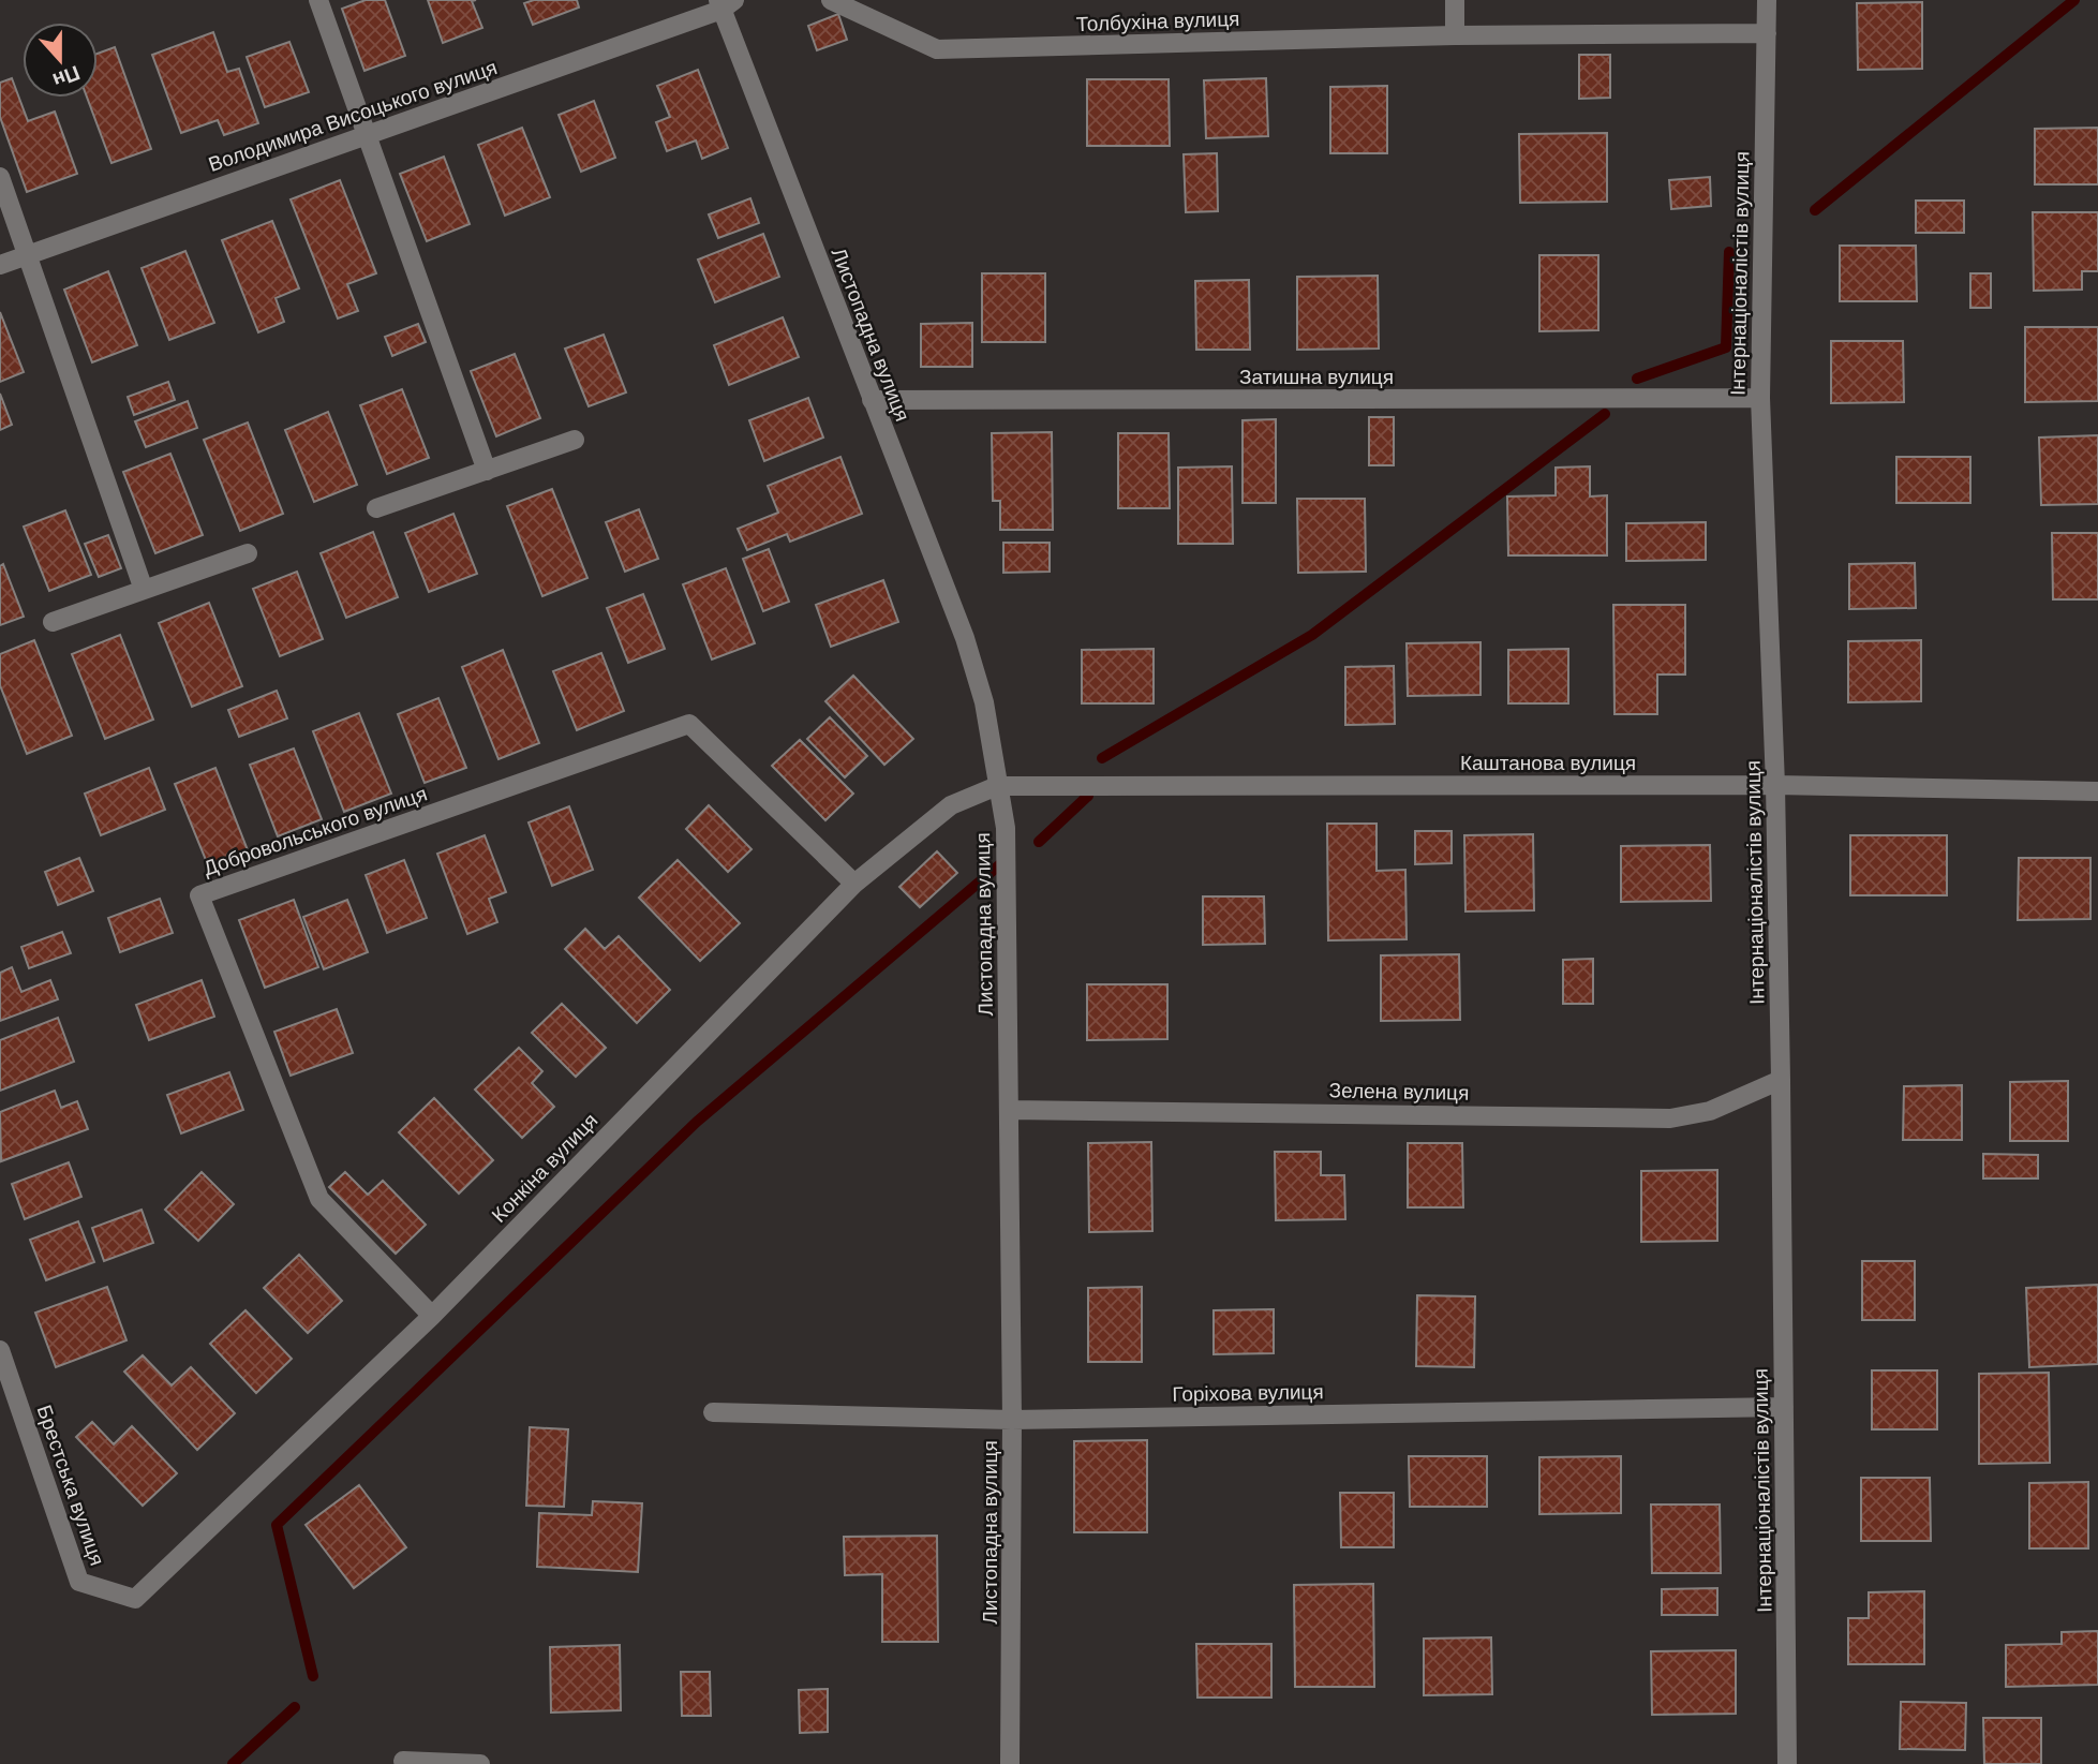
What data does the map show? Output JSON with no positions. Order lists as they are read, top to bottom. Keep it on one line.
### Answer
{"streets":{"street":["Толбухіна вулиця","Володимира Висоцького вулиця","Інтернаціоналістів вулиця","Листопадна вулиця","Затишна вулиця","Каштанова вулиця","Добровольського вулиця","Зелена вулиця","Конкіна вулиця","Горіхова вулиця","Брестська вулиця"]},"crossings":[["Толбухіна вулиця","Інтернаціоналістів вулиця"],["Володимира Висоцького вулиця","Листопадна вулиця"],["Інтернаціоналістів вулиця","Затишна вулиця"],["Інтернаціоналістів вулиця","Каштанова вулиця"],["Інтернаціоналістів вулиця","Зелена вулиця"],["Інтернаціоналістів вулиця","Горіхова вулиця"],["Листопадна вулиця","Затишна вулиця"],["Листопадна вулиця","Каштанова вулиця"],["Листопадна вулиця","Зелена вулиця"],["Листопадна вулиця","Конкіна вулиця"],["Листопадна вулиця","Горіхова вулиця"],["Каштанова вулиця","Конкіна вулиця"],["Добровольського вулиця","Конкіна вулиця"],["Конкіна вулиця","Брестська вулиця"]],"north":"bottom"}
